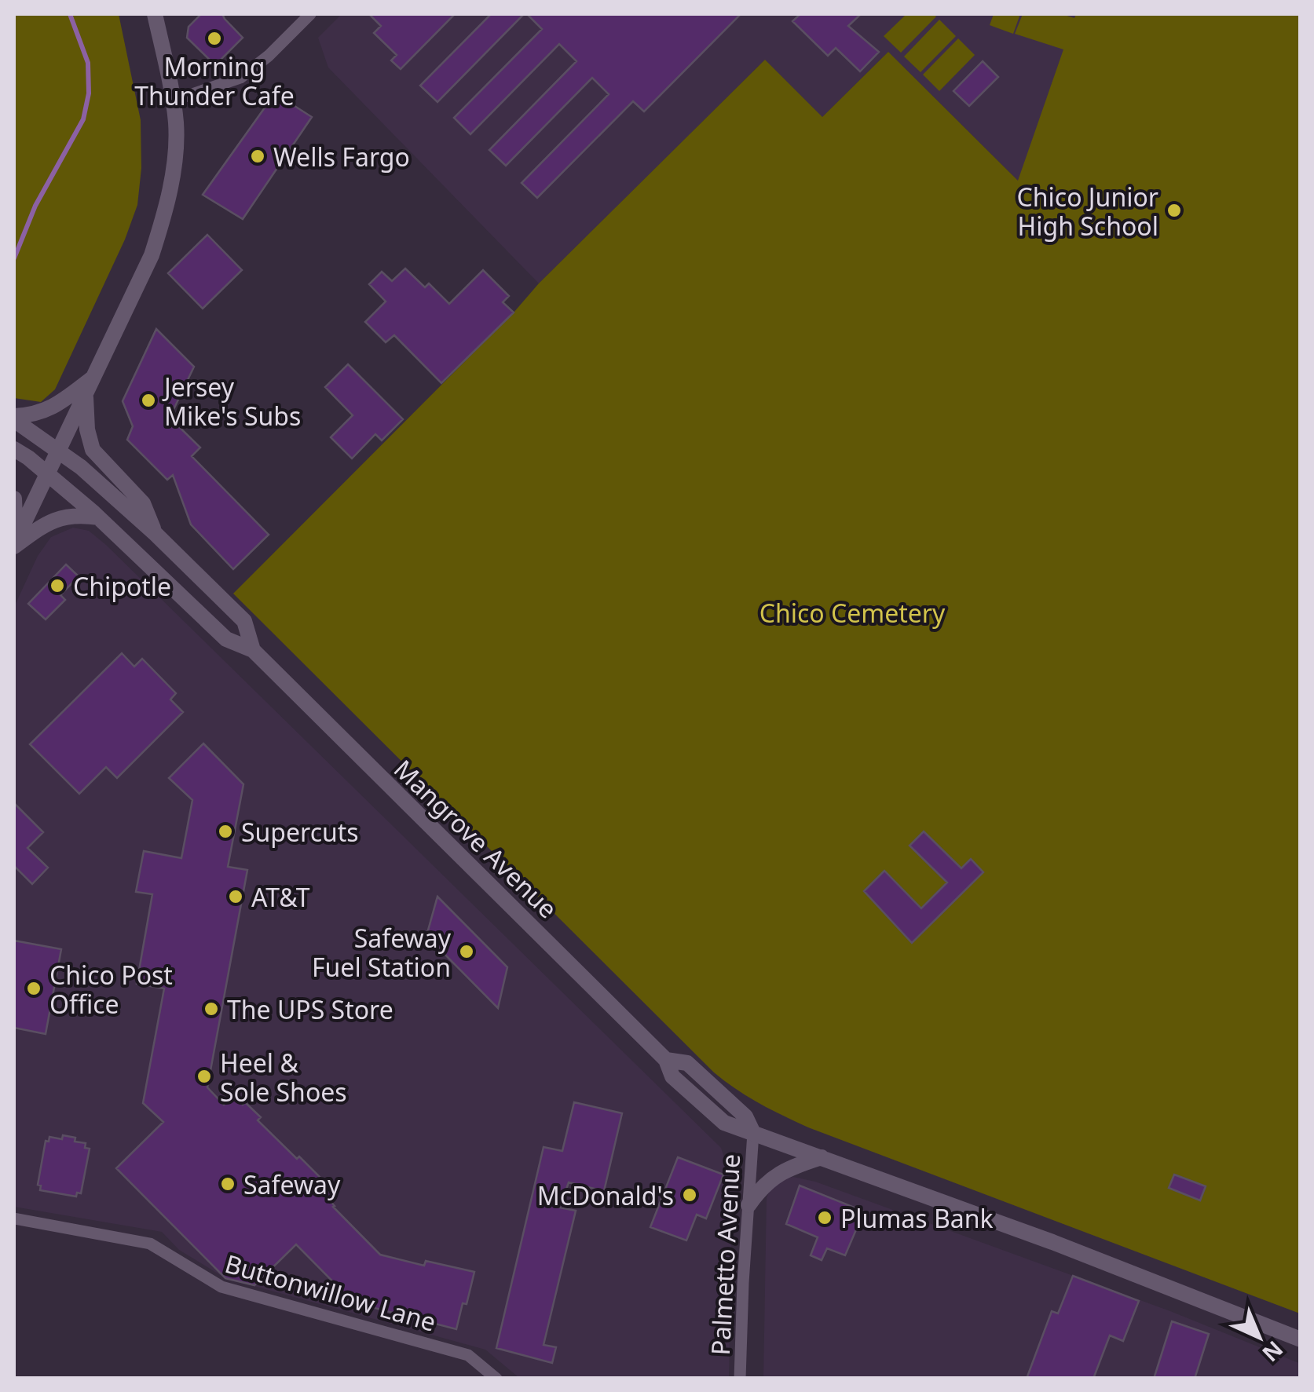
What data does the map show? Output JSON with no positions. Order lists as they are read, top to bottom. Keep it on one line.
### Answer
{"streets":{"street":["Mangrove Avenue","Palmetto Avenue","Buttonwillow Lane"]},"crossings":[["Mangrove Avenue","Palmetto Avenue"]],"parks":["Chico Cemetery"],"places":["Morning Thunder Cafe","Wells Fargo","Chico Junior High School","Jersey Mike's Subs","Chipotle","Supercuts","AT&T","Safeway Fuel Station","Chico Post Office","The UPS Store","Heel & Sole Shoes","Safeway","McDonald's","Plumas Bank"],"north":"bottom right"}
